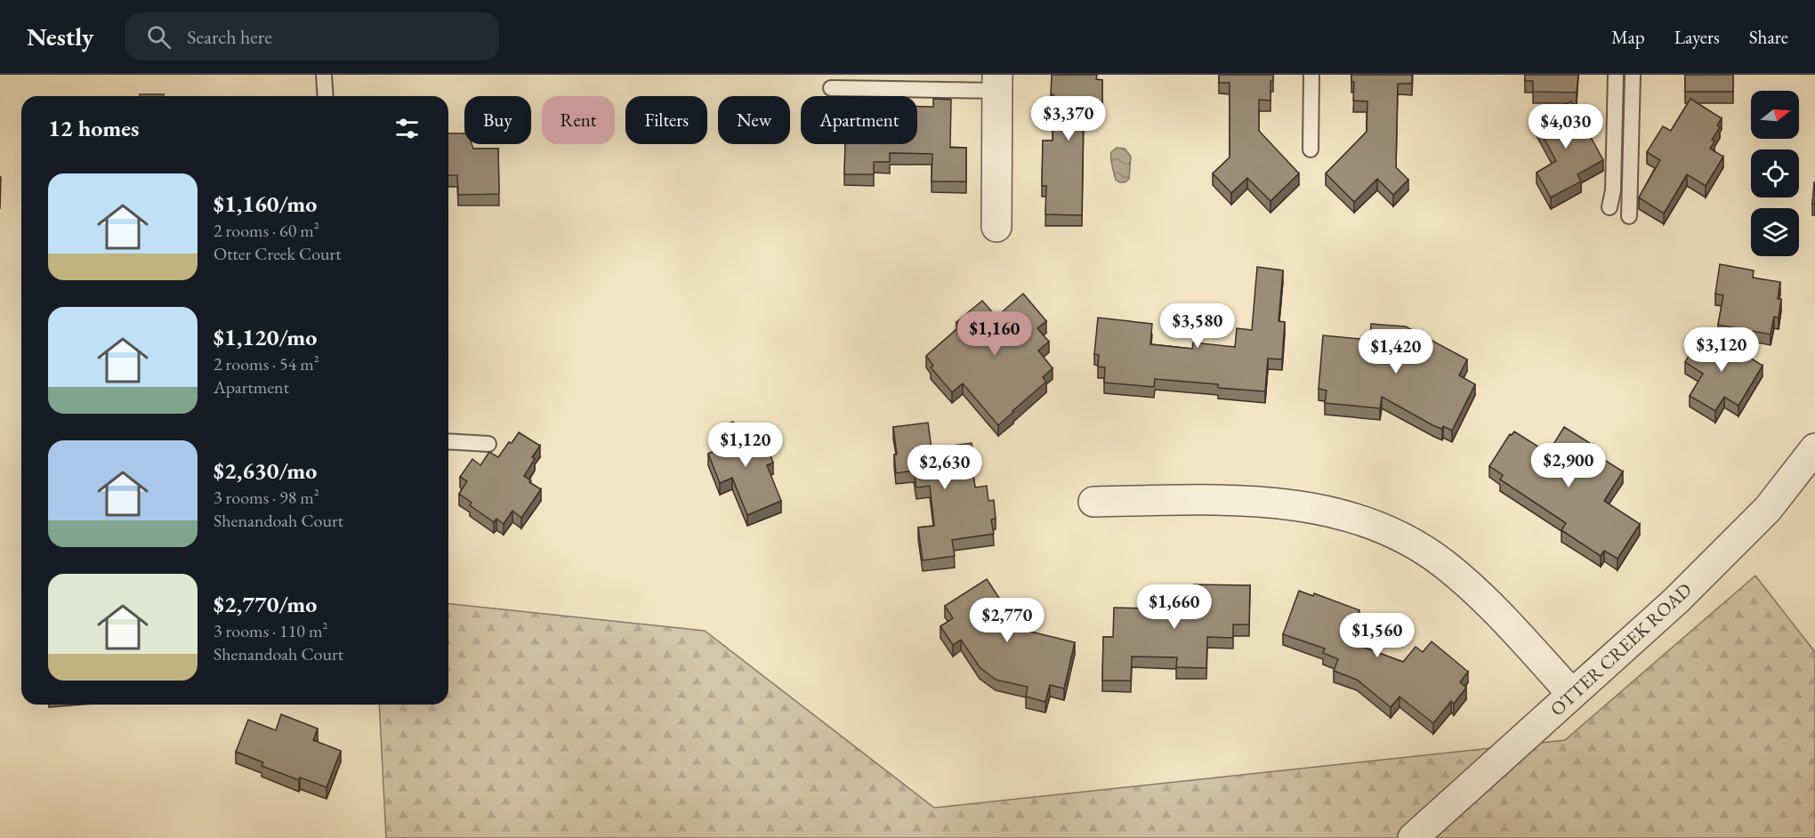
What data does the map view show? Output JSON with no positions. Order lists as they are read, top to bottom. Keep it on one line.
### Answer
{"streets":{"street":["OTTER CREEK ROAD"]},"north":"right","page":{"header":"Nestly","search":"Search here","nav":["Map","Layers","Share"],"price":["$3,370","$4,030","$3,580","$1,160","$3,120","$1,420","$1,120","$2,900","$2,630","$1,660","$2,770","$1,560"],"chip":["Buy","Rent","Filters","New","Apartment"],"heading":"12 homes","list":[{"name":"$1,160/mo","note":"2 rooms · 60 m² · Otter Creek Court"},{"name":"$1,120/mo","note":"2 rooms · 54 m² · Apartment"},{"name":"$2,630/mo","note":"3 rooms · 98 m² · Shenandoah Court"},{"name":"$2,770/mo","note":"3 rooms · 110 m² · Shenandoah Court"}]}}
